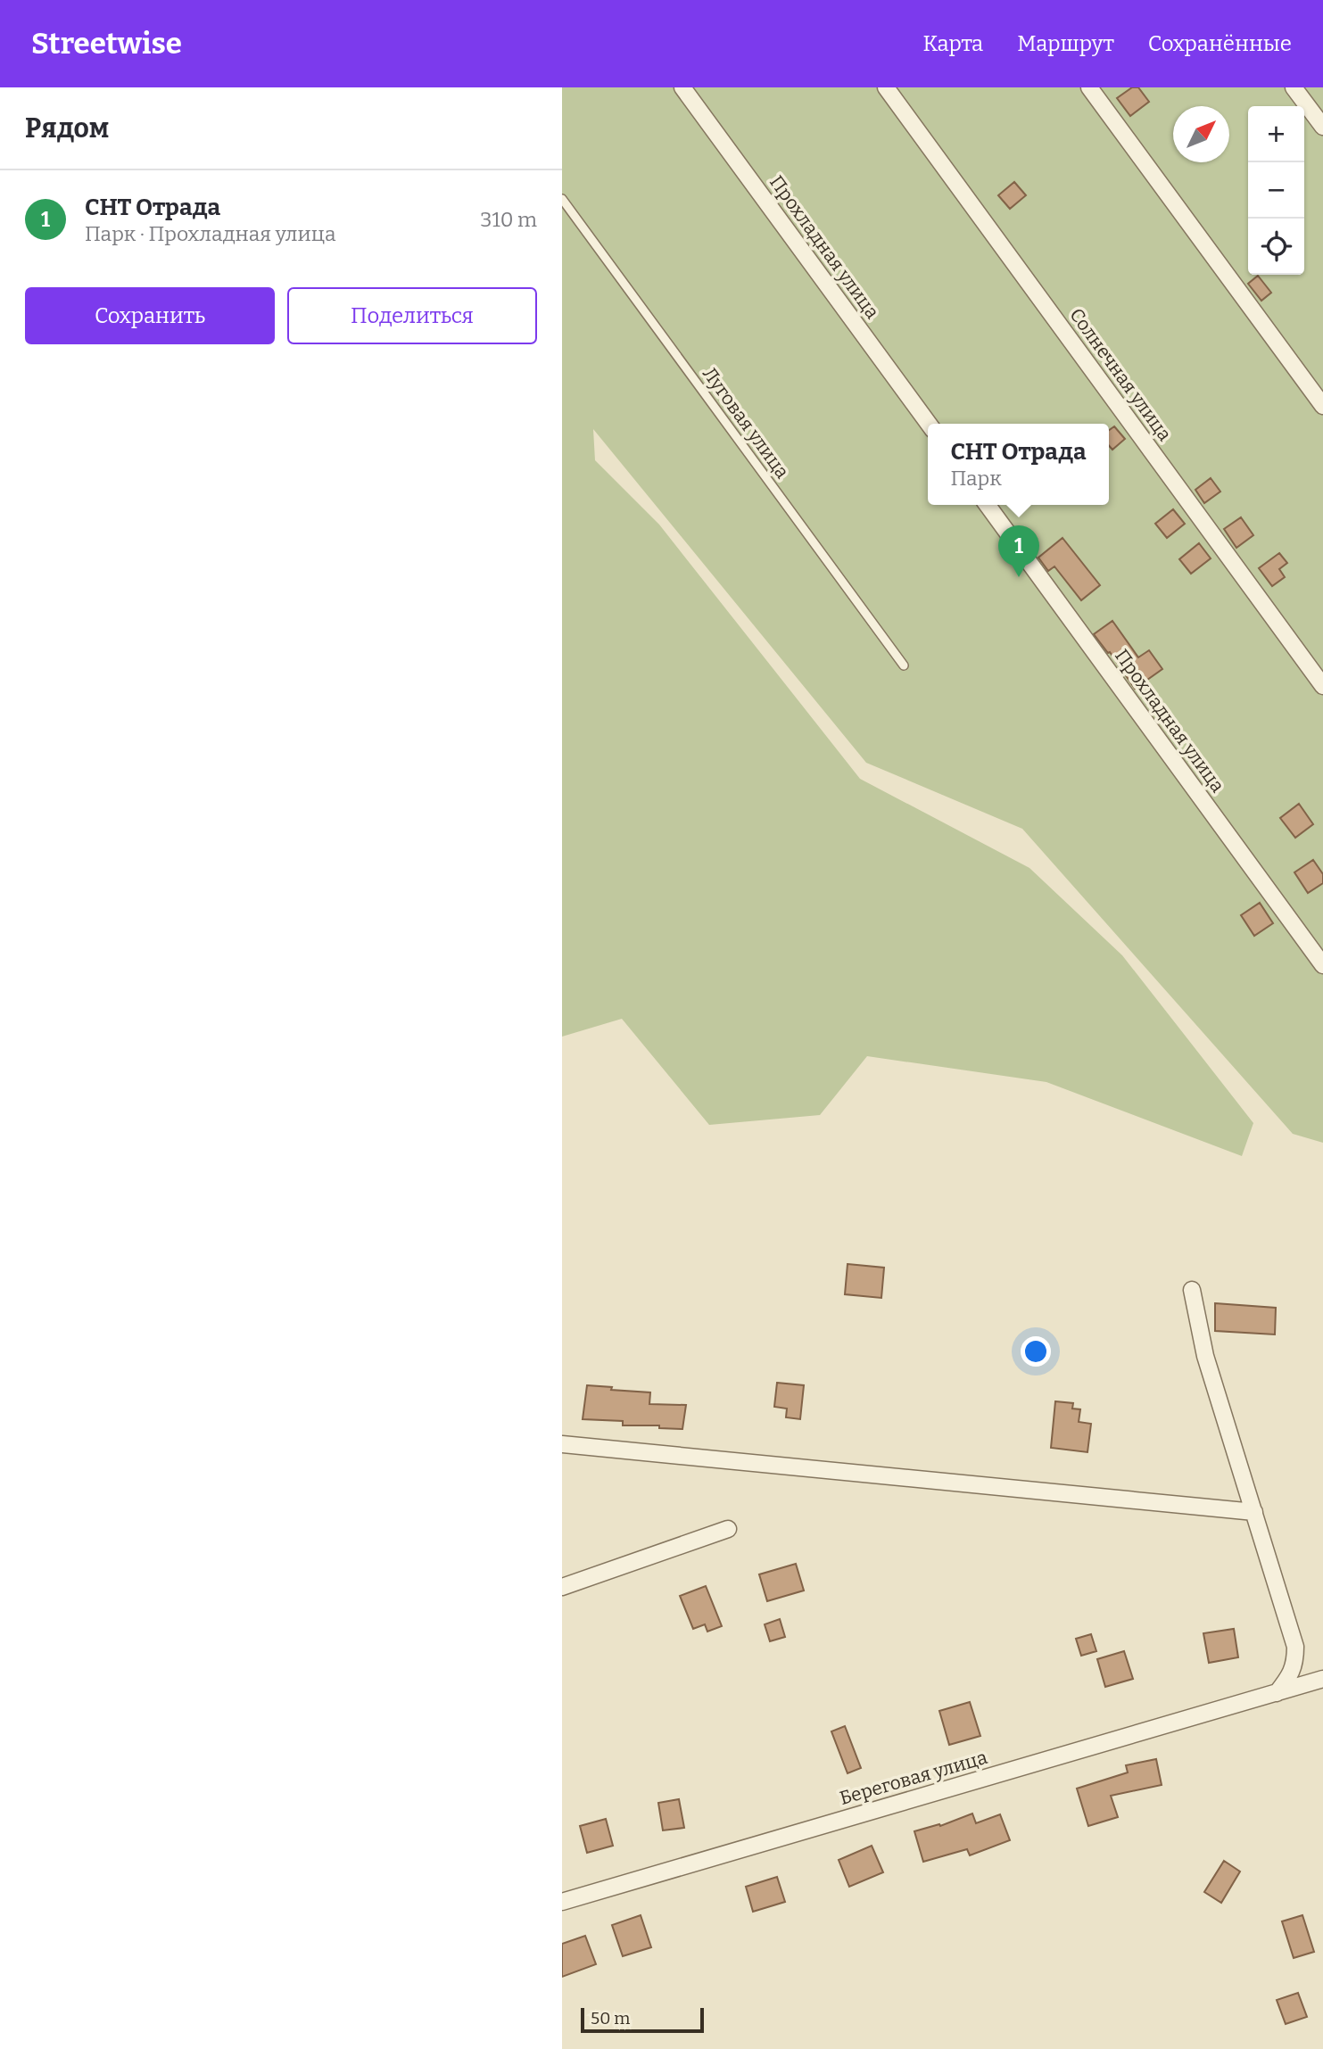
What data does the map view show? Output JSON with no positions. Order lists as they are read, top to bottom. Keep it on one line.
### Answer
{"streets":{"street":["Прохладная улица","Солнечная улица","Береговая улица"],"lane":["Луговая улица"]},"scale_bar":"50 m","north":"top right","page":{"header":"Streetwise","nav":["Карта","Маршрут","Сохранённые"],"heading":"Рядом","map_buttons":["+","−"],"list":[{"mark":"1","name":"СНТ Отрада","note":"Парк · Прохладная улица","value":"310 m"}],"buttons":["Сохранить","Поделиться"],"popup":["СНТ Отрада","Парк"],"pins":"1","scale":"50 m"}}
